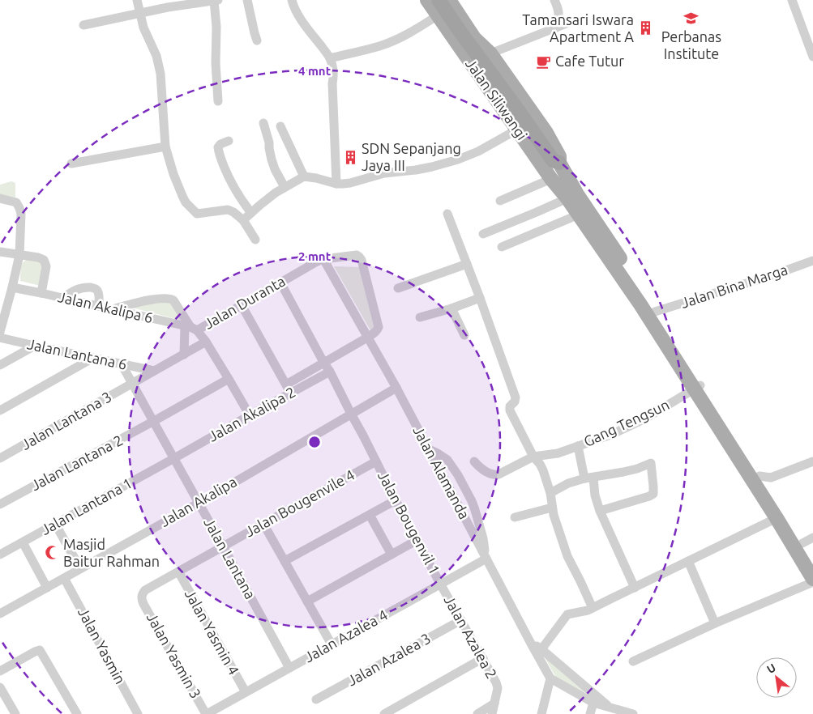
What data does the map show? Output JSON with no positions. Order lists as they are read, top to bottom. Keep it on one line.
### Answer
{"streets":{"main road":["Jalan Siliwangi"],"street":["Jalan Bina Marga","Jalan Duranta","Jalan Akalipa 6","Jalan Lantana 6","Jalan Akalipa 2","Jalan Lantana 3","Gang Tengsun","Jalan Lantana 2","Jalan Alamanda","Jalan Akalipa","Jalan Bougenvile 4","Jalan Lantana 1","Jalan Bougenvil 1","Jalan Lantana","Jalan Yasmin 4","Jalan Azalea 4","Jalan Azalea 2","Jalan Yasmin","Jalan Yasmin 3","Jalan Azalea 3"]},"crossings":[["Jalan Duranta","Jalan Akalipa 6"],["Jalan Duranta","Jalan Bougenvil 1"],["Jalan Lantana 6","Jalan Lantana 3"],["Jalan Lantana 6","Jalan Lantana"],["Jalan Akalipa 2","Jalan Lantana 1"],["Jalan Akalipa 2","Jalan Bougenvil 1"],["Jalan Akalipa 2","Jalan Lantana"],["Jalan Lantana 3","Jalan Lantana"],["Jalan Lantana 2","Jalan Lantana"],["Jalan Alamanda","Jalan Akalipa"],["Jalan Alamanda","Jalan Azalea 4"],["Jalan Akalipa","Jalan Bougenvil 1"],["Jalan Akalipa","Jalan Lantana"],["Jalan Akalipa","Jalan Yasmin"],["Jalan Bougenvile 4","Jalan Bougenvil 1"],["Jalan Bougenvile 4","Jalan Lantana"],["Jalan Bougenvile 4","Jalan Yasmin 4"],["Jalan Bougenvile 4","Jalan Yasmin 3"],["Jalan Lantana 1","Jalan Lantana"],["Jalan Bougenvil 1","Jalan Azalea 4"],["Jalan Bougenvil 1","Jalan Azalea 2"],["Jalan Lantana","Jalan Azalea 4"],["Jalan Yasmin 4","Jalan Azalea 4"],["Jalan Azalea 4","Jalan Azalea 2"],["Jalan Azalea 4","Jalan Yasmin 3"],["Jalan Azalea 2","Jalan Azalea 3"]],"places":{"school or university":["Perbanas Institute"],"building":["Tamansari Iswara Apartment A","SDN Sepanjang Jaya III"],"cafe":["Cafe Tutur"],"mosque":["Masjid Baitur Rahman"]},"north":"top left","rings":["4 mnt","2 mnt"]}
